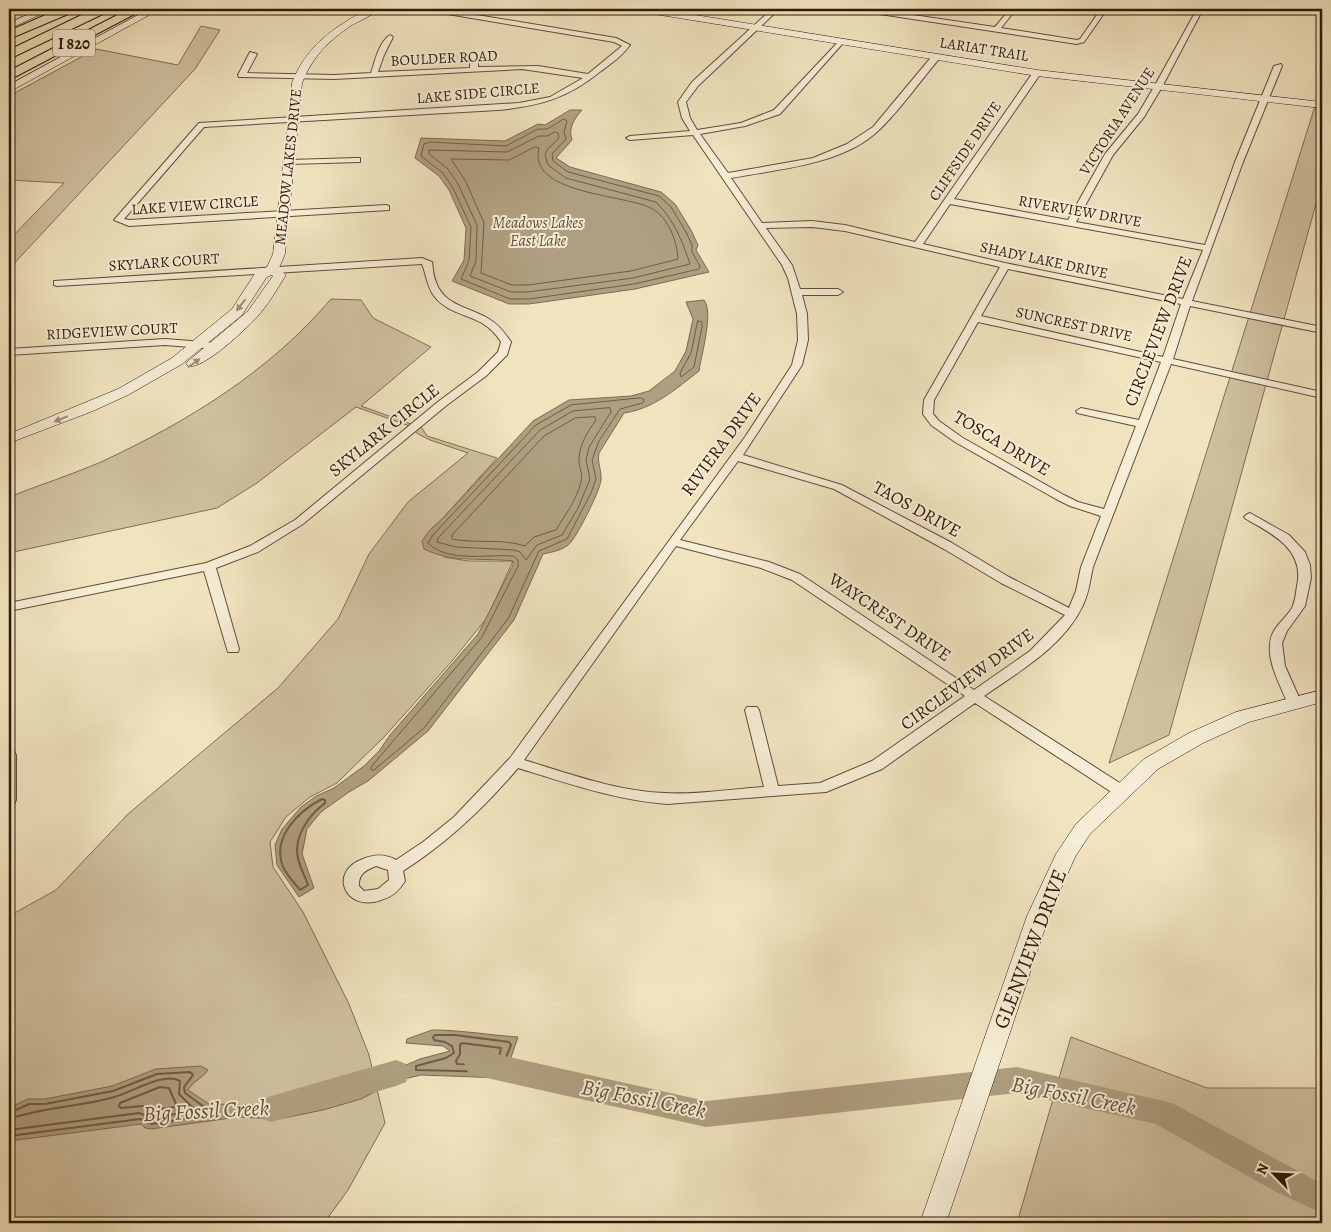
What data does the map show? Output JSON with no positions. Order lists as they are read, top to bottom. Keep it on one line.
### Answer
{"streets":{"highway":["I 820"],"street":["LARIAT TRAIL","BOULDER ROAD","LAKE SIDE CIRCLE","VICTORIA AVENUE","CLIFFSIDE DRIVE","MEADOW LAKES DRIVE","LAKE VIEW CIRCLE","RIVERVIEW DRIVE","SHADY LAKE DRIVE","SKYLARK COURT","SUNCREST DRIVE","RIDGEVIEW COURT","CIRCLEVIEW DRIVE","SKYLARK CIRCLE","TOSCA DRIVE","RIVIERA DRIVE","TAOS DRIVE","WAYCREST DRIVE","GLENVIEW DRIVE"]},"crossings":[["LARIAT TRAIL","VICTORIA AVENUE"],["LARIAT TRAIL","CLIFFSIDE DRIVE"],["LARIAT TRAIL","CIRCLEVIEW DRIVE"],["LARIAT TRAIL","RIVIERA DRIVE"],["BOULDER ROAD","LAKE SIDE CIRCLE"],["BOULDER ROAD","MEADOW LAKES DRIVE"],["LAKE SIDE CIRCLE","MEADOW LAKES DRIVE"],["LAKE SIDE CIRCLE","LAKE VIEW CIRCLE"],["VICTORIA AVENUE","RIVERVIEW DRIVE"],["CLIFFSIDE DRIVE","RIVERVIEW DRIVE"],["CLIFFSIDE DRIVE","SHADY LAKE DRIVE"],["MEADOW LAKES DRIVE","LAKE VIEW CIRCLE"],["MEADOW LAKES DRIVE","SKYLARK COURT"],["MEADOW LAKES DRIVE","RIDGEVIEW COURT"],["MEADOW LAKES DRIVE","SKYLARK CIRCLE"],["RIVERVIEW DRIVE","CIRCLEVIEW DRIVE"],["SHADY LAKE DRIVE","CIRCLEVIEW DRIVE"],["SHADY LAKE DRIVE","TOSCA DRIVE"],["SHADY LAKE DRIVE","RIVIERA DRIVE"],["SKYLARK COURT","SKYLARK CIRCLE"],["SUNCREST DRIVE","CIRCLEVIEW DRIVE"],["SUNCREST DRIVE","TOSCA DRIVE"],["CIRCLEVIEW DRIVE","TOSCA DRIVE"],["CIRCLEVIEW DRIVE","RIVIERA DRIVE"],["CIRCLEVIEW DRIVE","TAOS DRIVE"],["CIRCLEVIEW DRIVE","WAYCREST DRIVE"],["RIVIERA DRIVE","TAOS DRIVE"],["RIVIERA DRIVE","WAYCREST DRIVE"],["WAYCREST DRIVE","GLENVIEW DRIVE"]],"water":["Meadows Lakes East Lake","Big Fossil Creek"],"north":"top left"}
